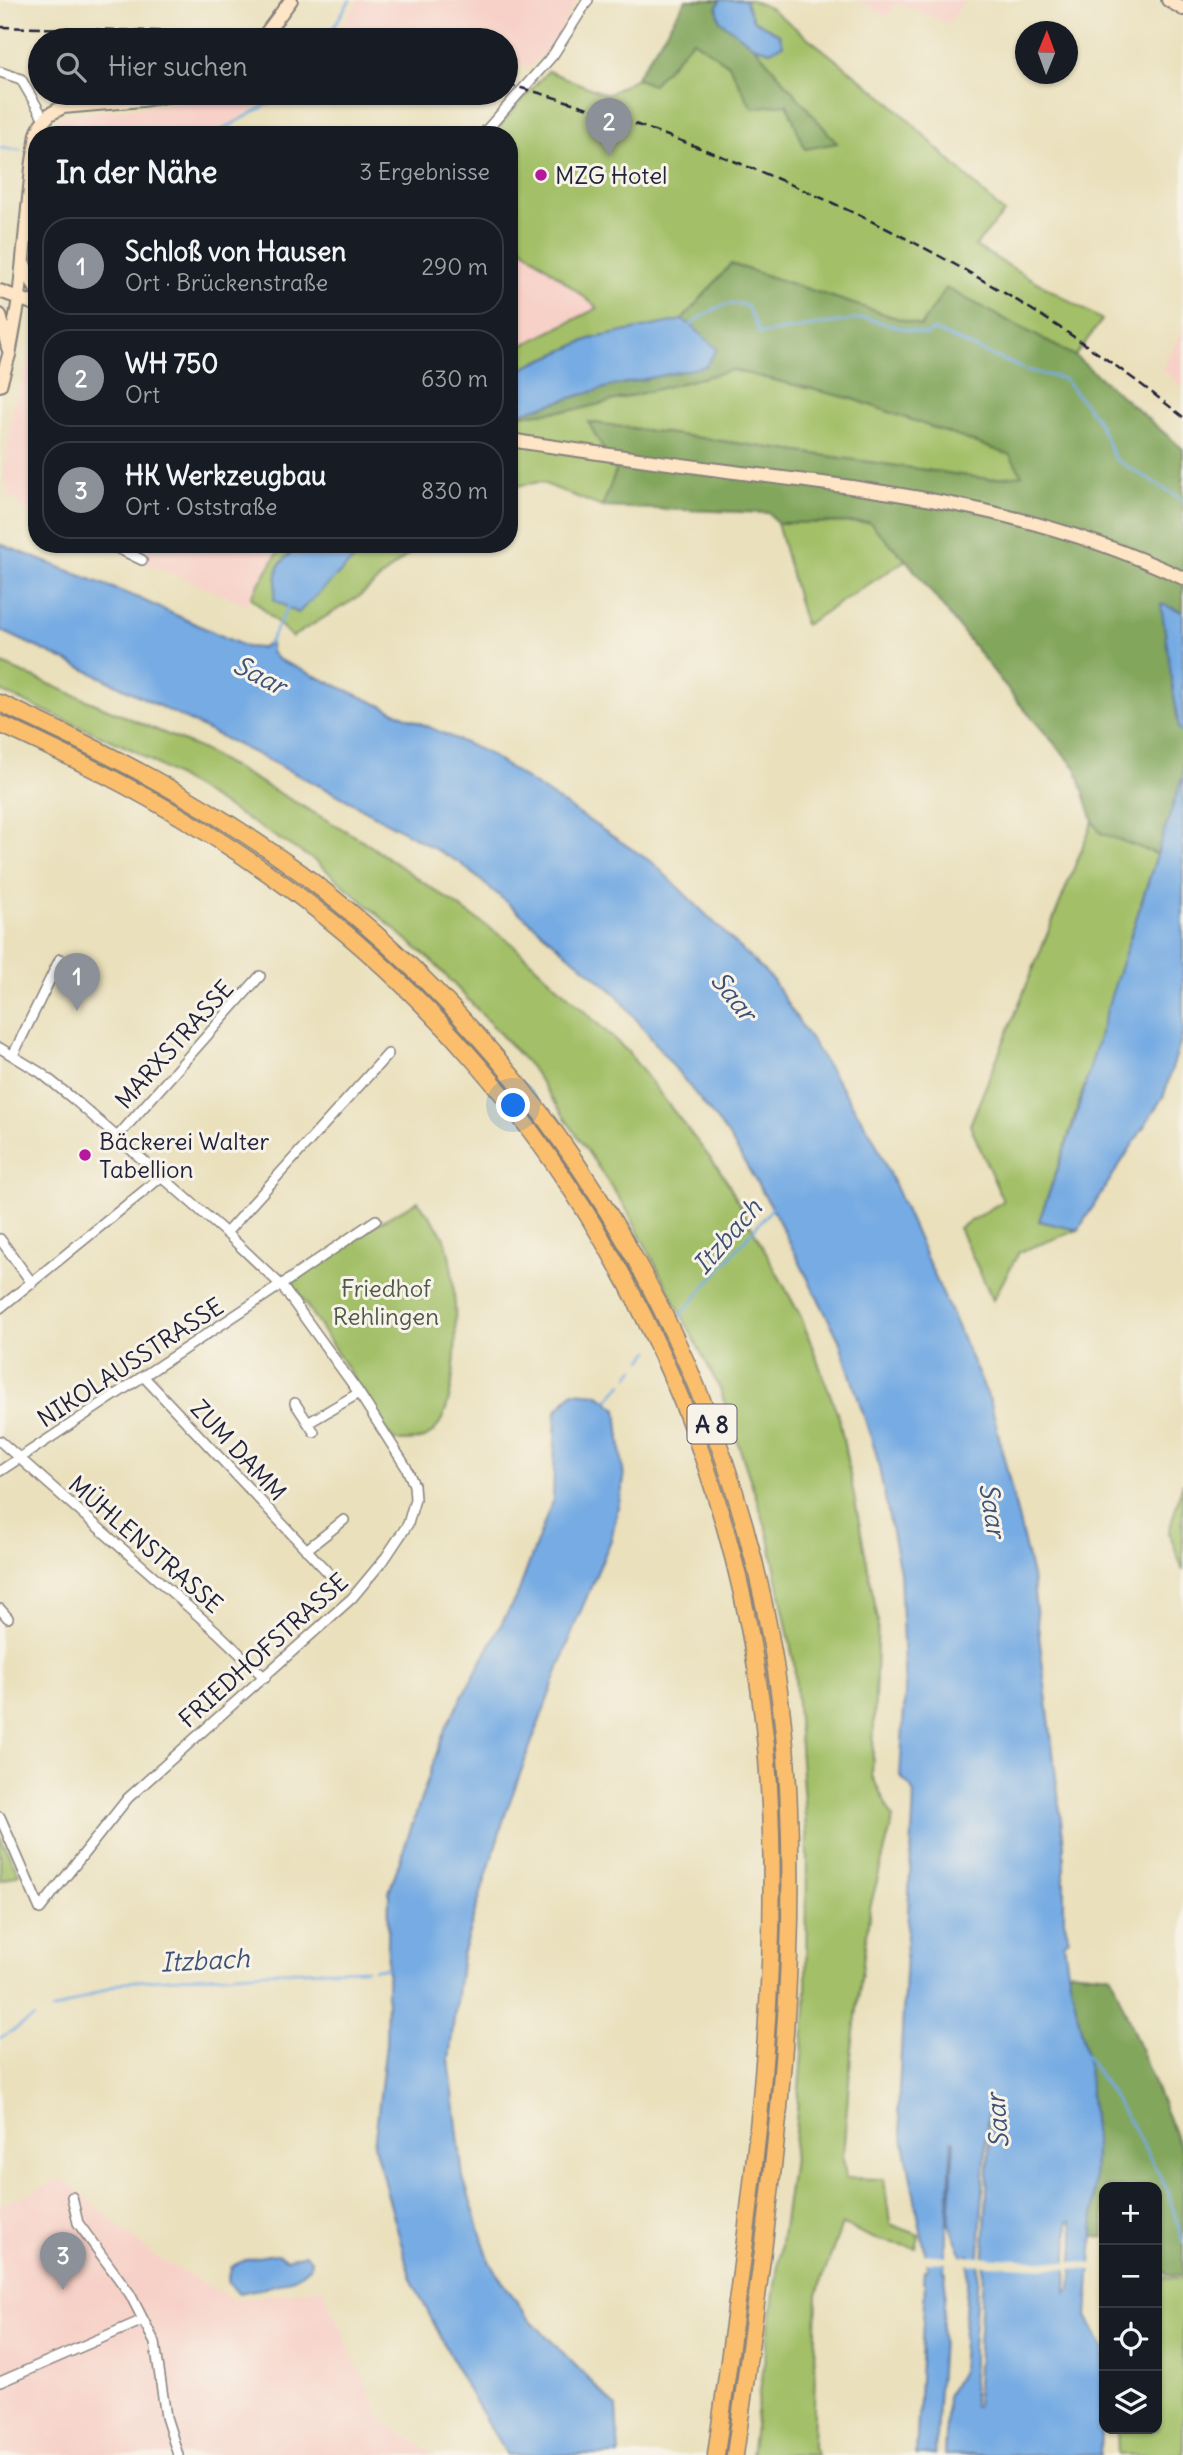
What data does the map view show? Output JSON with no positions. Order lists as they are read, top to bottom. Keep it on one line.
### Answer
{"streets":{"highway":["A 8"],"street":["MARXSTRASSE","NIKOLAUSSTRASSE","ZUM DAMM","MÜHLENSTRASSE","FRIEDHOFSTRASSE"]},"crossings":[["MARXSTRASSE","FRIEDHOFSTRASSE"],["NIKOLAUSSTRASSE","ZUM DAMM"],["NIKOLAUSSTRASSE","MÜHLENSTRASSE"],["NIKOLAUSSTRASSE","FRIEDHOFSTRASSE"],["MÜHLENSTRASSE","FRIEDHOFSTRASSE"]],"water":["Saar","Itzbach"],"parks":["Friedhof Rehlingen"],"places":["MZG Hotel","Bäckerei Walter Tabellion"],"north":"top","page":{"search":"Hier suchen","pins":["2","1","3"],"heading":["In der Nähe","3 Ergebnisse"],"list":[{"mark":"1","name":"Schloß von Hausen","note":"Ort · Brückenstraße","value":"290 m"},{"mark":"2","name":"WH 750","note":"Ort","value":"630 m"},{"mark":"3","name":"HK Werkzeugbau","note":"Ort · Oststraße","value":"830 m"}],"map_buttons":["+","−"]}}
